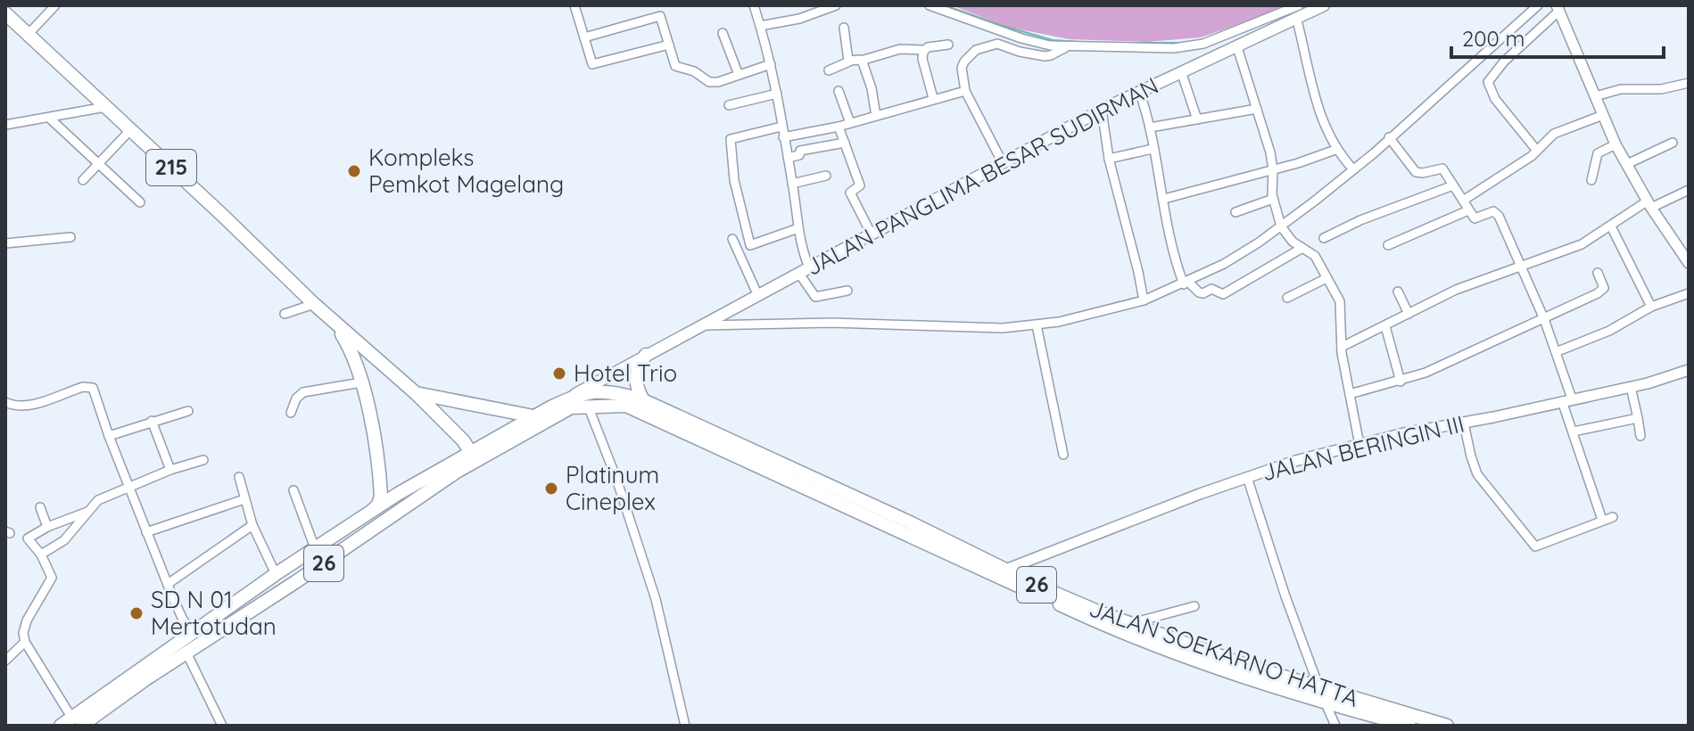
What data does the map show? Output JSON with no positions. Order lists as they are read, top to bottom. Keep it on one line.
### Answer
{"streets":{"main road":["215","JALAN PANGLIMA BESAR SUDIRMAN","26","JALAN SOEKARNO HATTA"],"street":["JALAN BERINGIN III"]},"crossings":[["215","26"],["JALAN BERINGIN III","JALAN SOEKARNO HATTA"],["26","JALAN SOEKARNO HATTA"]],"places":["Kompleks Pemkot Magelang","Hotel Trio","Platinum Cineplex","SD N 01 Mertotudan"],"scale_bar":"200 m"}
